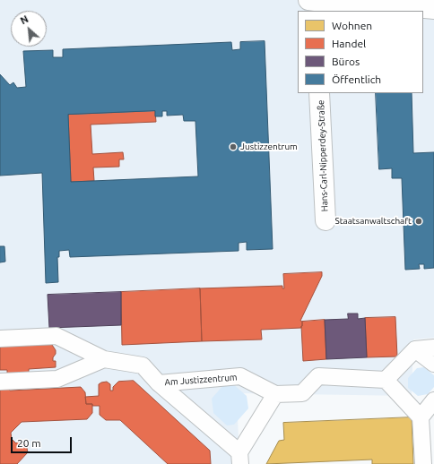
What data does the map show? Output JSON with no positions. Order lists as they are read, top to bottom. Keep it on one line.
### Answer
{"streets":{"street":["Hans-Carl-Nipperdey-Straße","Am Justizzentrum"]},"places":["Justizzentrum","Staatsanwaltschaft"],"legend":["Wohnen","Handel","Büros","Öffentlich"],"scale_bar":"20 m","north":"top left"}
